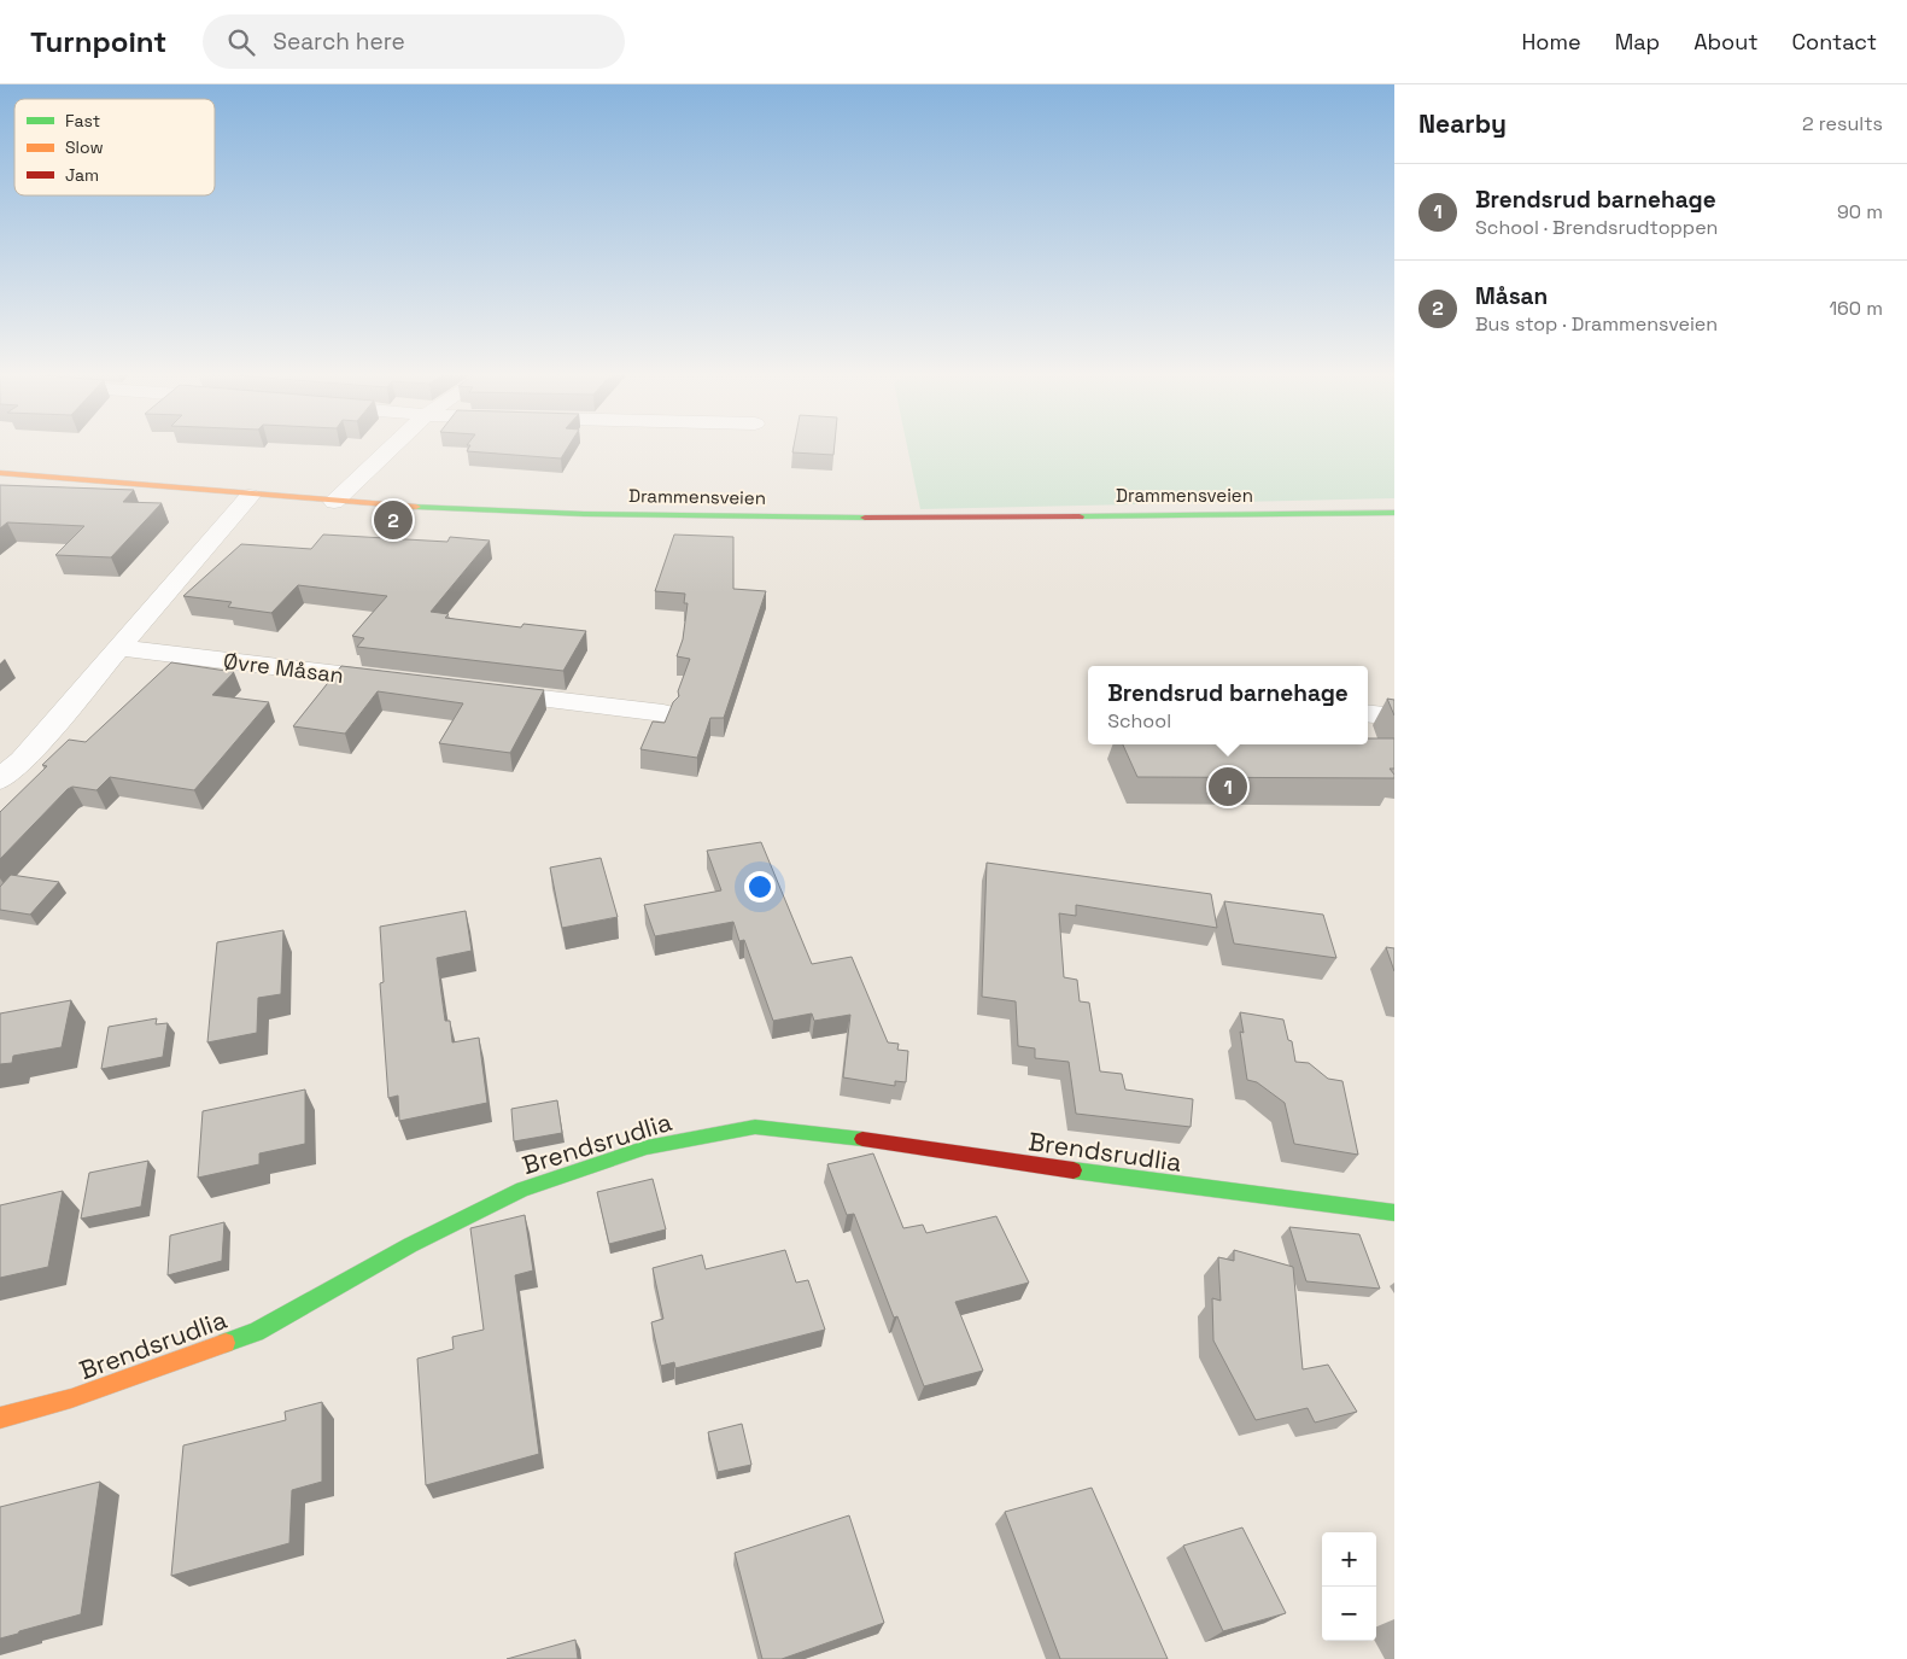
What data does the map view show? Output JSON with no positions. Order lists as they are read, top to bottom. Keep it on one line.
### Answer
{"streets":{"main road":["Drammensveien","Brendsrudlia"],"street":["Øvre Måsan"]},"legend":["Fast","Slow","Jam"],"page":{"header":"Turnpoint","search":"Search here","nav":["Home","Map","About","Contact"],"heading":["Nearby","2 results"],"list":[{"mark":"1","name":"Brendsrud barnehage","note":"School · Brendsrudtoppen","value":"90 m"},{"mark":"2","name":"Måsan","note":"Bus stop · Drammensveien","value":"160 m"}],"pins":["2","1"],"popup":["Brendsrud barnehage","School"],"map_buttons":["+","−"]}}
